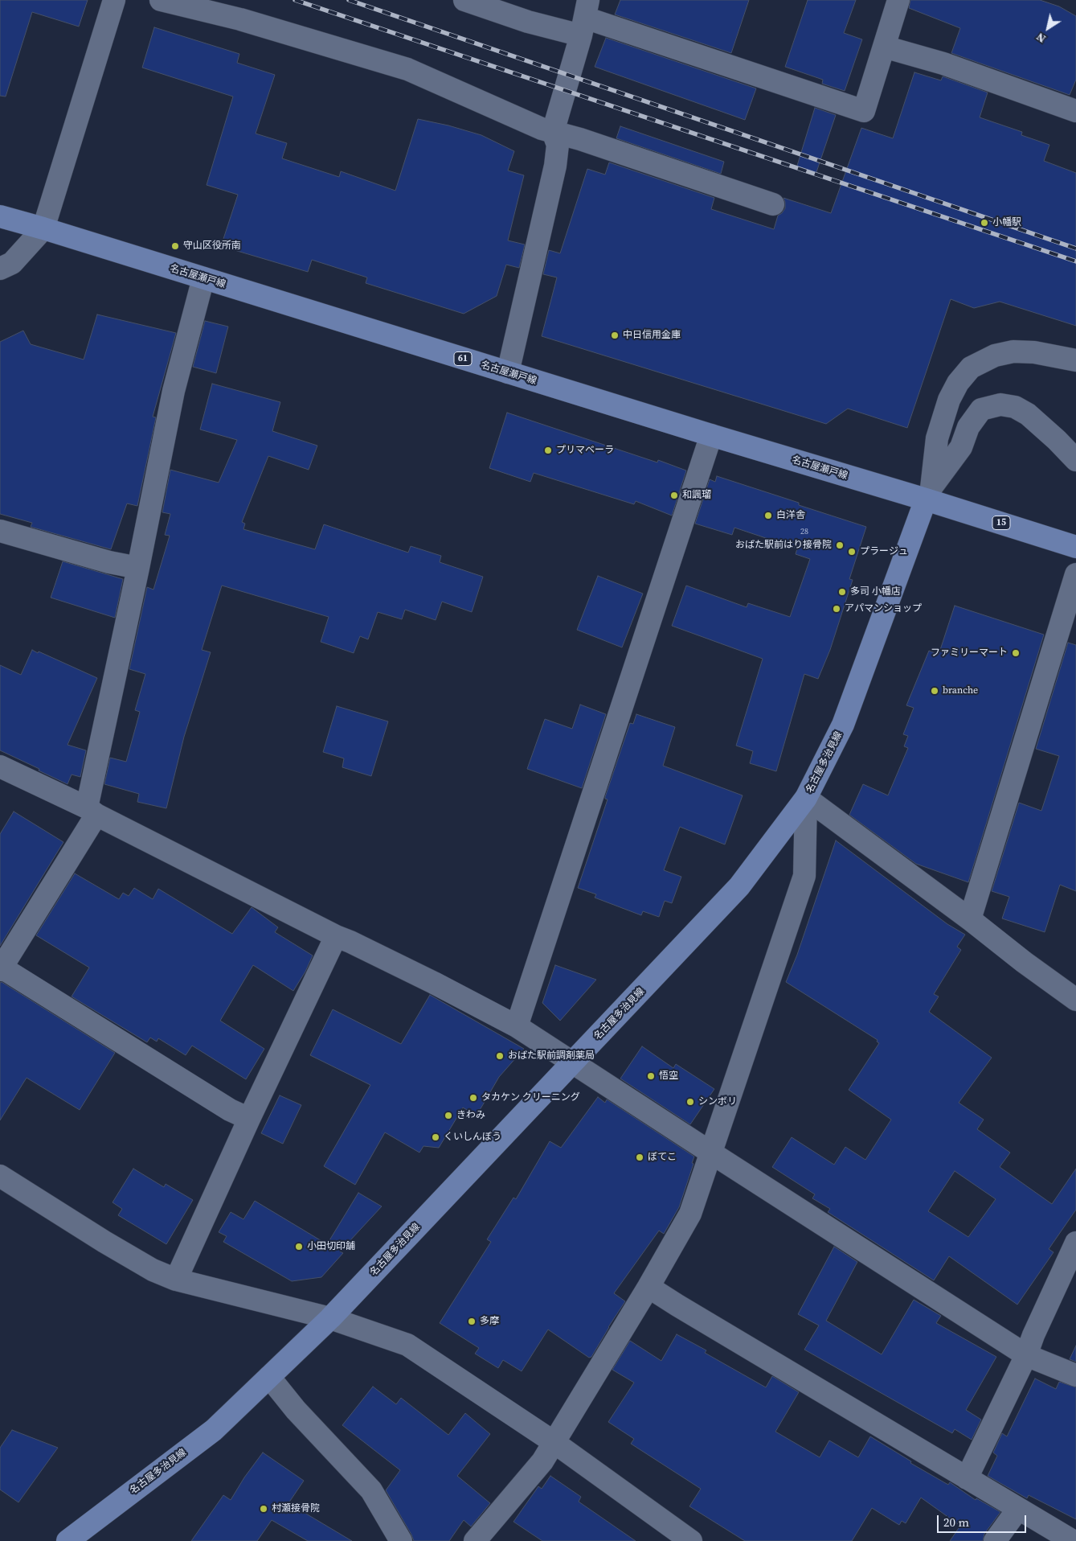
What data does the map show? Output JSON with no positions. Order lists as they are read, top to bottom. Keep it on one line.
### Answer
{"streets":{"main road":["名古屋瀬戸線","61","15","名古屋多治見線"]},"crossings":[["名古屋瀬戸線","15"],["名古屋瀬戸線","名古屋多治見線"],["15","名古屋多治見線"]],"places":["小幡駅","守山区役所南","中日信用金庫","プリマベーラ","和諷瑠","白洋舎","おばた駅前はり接骨院","プラージュ","多司 小幡店","アパマンショップ","ファミリーマート","branche","おばた駅前調剤薬局","悟空","タカケン クリーニング","シンボリ","きわみ","くいしんぼう","ぼてこ","小田切印舗","多摩","村瀬接骨院"],"house_numbers":["28"],"scale_bar":"20 m","north":"bottom left"}
